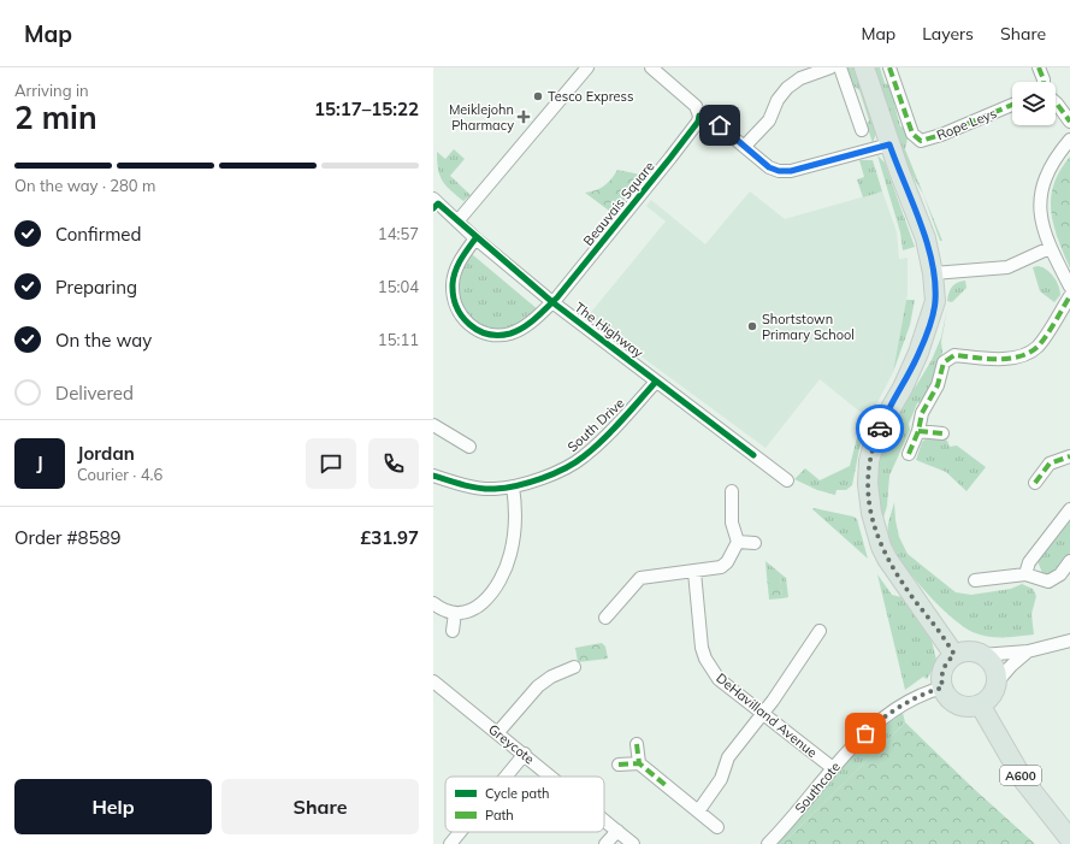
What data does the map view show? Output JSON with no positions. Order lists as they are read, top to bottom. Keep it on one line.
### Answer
{"streets":{"main road":["A600"],"street":["Rope Leys","Beauvais Square","The Highway","South Drive","DeHavilland Avenue","Greycote","Southcote"]},"crossings":[["Beauvais Square","The Highway"],["The Highway","South Drive"],["DeHavilland Avenue","Southcote"],["A600","Southcote"]],"places":{"other":["Tesco Express","Shortstown Primary School"],"health":["Meiklejohn Pharmacy"]},"legend":["Cycle path","Path"],"page":{"header":"Map","nav":["Map","Layers","Share"],"heading":["2 min","Arriving in","15:17–15:22"],"panel":["Jordan","Courier · 4.6","Order #8589","£31.97"],"bar":"On the way · 280 m","list":[["Confirmed","14:57"],["Preparing","15:04"],["On the way","15:11"],"Delivered"],"round":"J","buttons":["Help","Share"]}}
